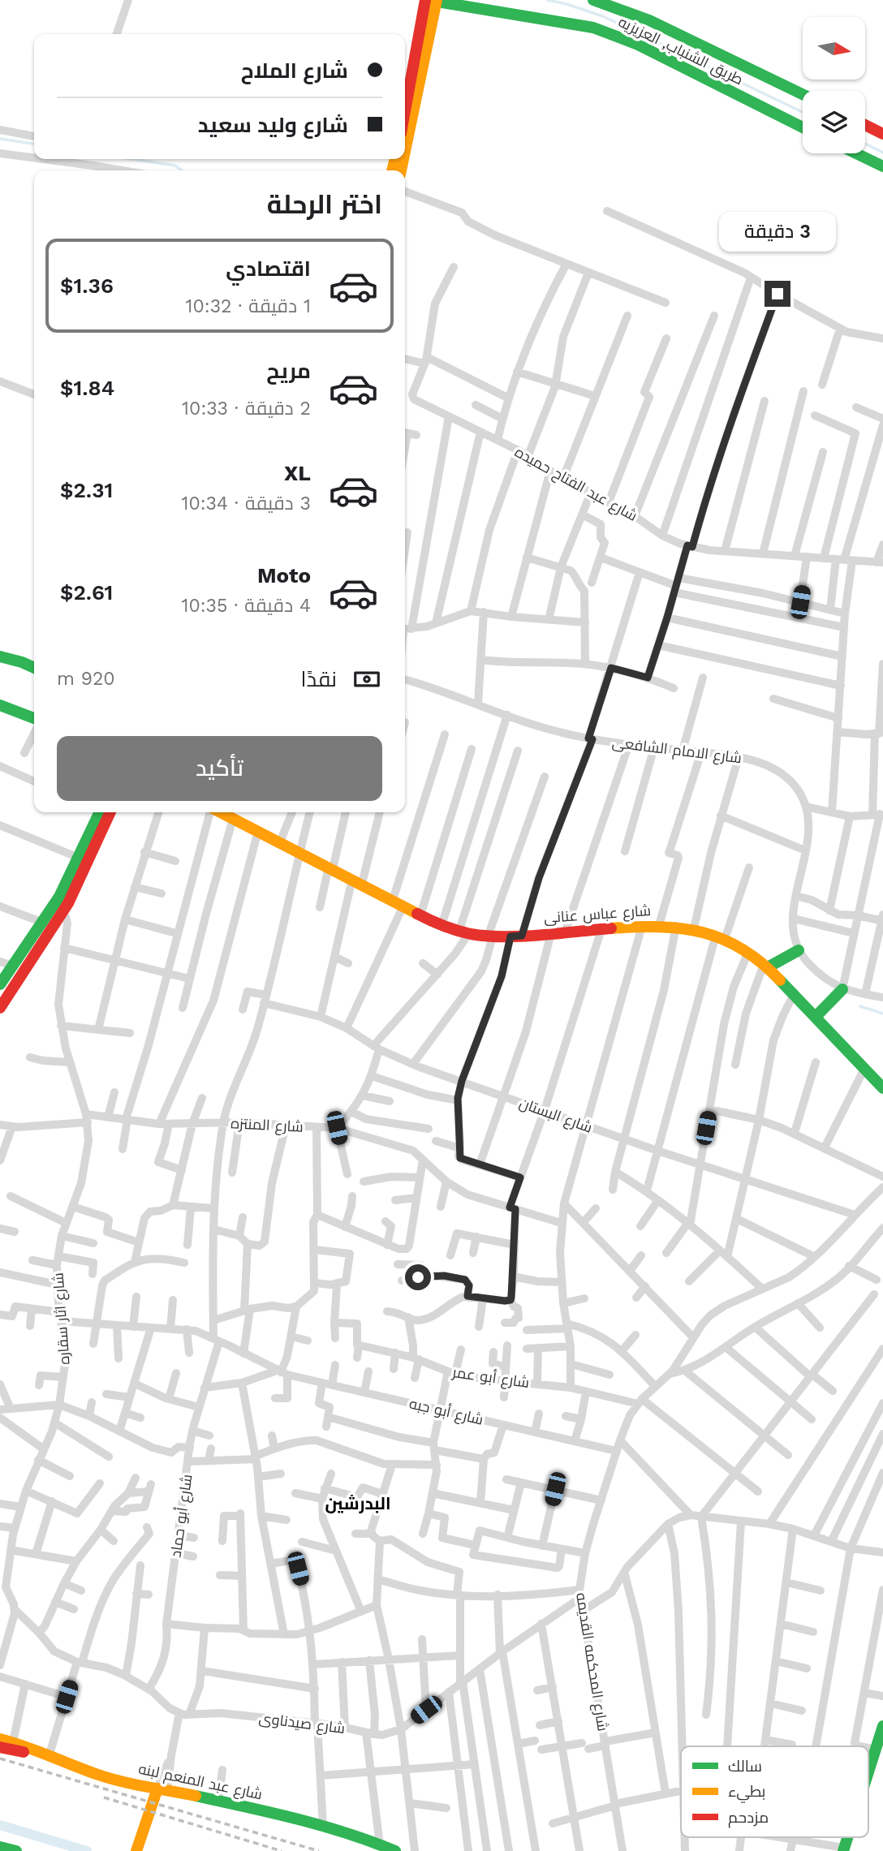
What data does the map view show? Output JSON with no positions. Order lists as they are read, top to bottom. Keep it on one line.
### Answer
{"streets":{"street":["طريق الشنباب, العزيزيه","شارع عبد الفتاح حميده","شارع الامام الشافعى","شارع عباس عنانى","شارع البستان","شارع المنتزه","شارع اثار سقاره","شارع أبو عمر","شارع أبو جبه","شارع أبو حماد","شارع المحكمه القديمه","شارع صيدناوى","شارع عبد المنعم لبنه"]},"crossings":[["شارع عباس عنانى","شارع أبو حماد"],["شارع البستان","شارع أبو حماد"],["شارع البستان","شارع المحكمه القديمه"],["شارع المنتزه","شارع اثار سقاره"],["شارع المنتزه","شارع أبو حماد"],["شارع اثار سقاره","شارع أبو جبه"],["شارع أبو عمر","شارع المحكمه القديمه"],["شارع أبو جبه","شارع أبو حماد"],["شارع أبو جبه","شارع المحكمه القديمه"],["شارع المحكمه القديمه","شارع صيدناوى"]],"districts":["البدرشين"],"legend":["سالك","بطيء","مزدحم"],"north":"right","page":{"banner":["شارع الملاح","شارع وليد سعيد"],"heading":"اختر الرحلة","bubble":"3 دقيقة","list":[{"name":"اقتصادي","note":"1 دقيقة · 10:32","value":"$1.36"},{"name":"مريح","note":"2 دقيقة · 10:33","value":"$1.84"},{"name":"XL","note":"3 دقيقة · 10:34","value":"$2.31"},{"name":"Moto","note":"4 دقيقة · 10:35","value":"$2.61"}],"pay":["نقدًا","920 m"],"buttons":"تأكيد"}}
